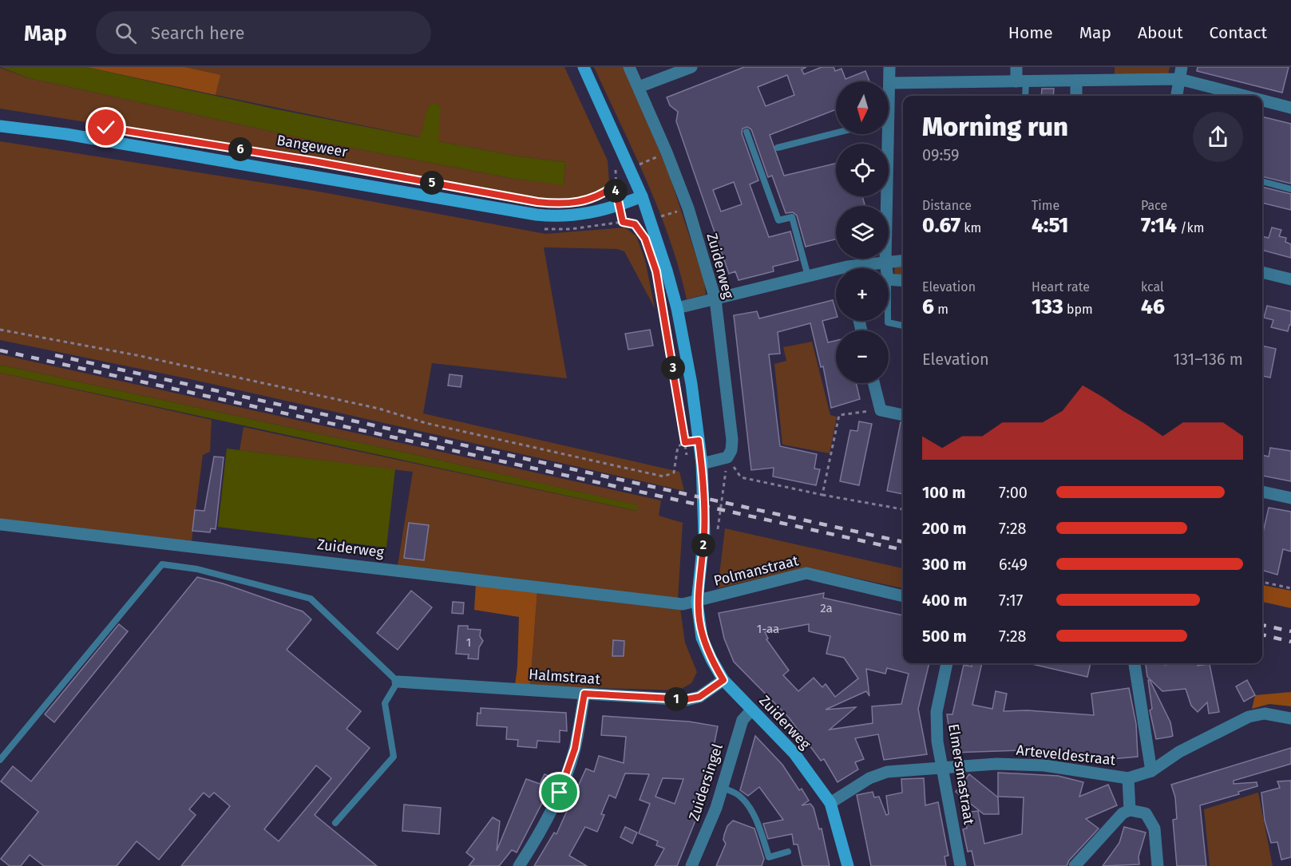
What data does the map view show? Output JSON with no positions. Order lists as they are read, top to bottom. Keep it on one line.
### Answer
{"streets":{"street":["Bangeweer","Zuiderweg","Polmanstraat","Halmstraat","Arteveldestraat","Elmersmastraat","Zuidersingel"]},"crossings":[["Bangeweer","Zuiderweg"],["Zuiderweg","Polmanstraat"],["Zuiderweg","Halmstraat"],["Zuiderweg","Arteveldestraat"],["Zuiderweg","Zuidersingel"],["Arteveldestraat","Elmersmastraat"]],"house_numbers":["2a","1-aa","1"],"north":"bottom","page":{"header":"Map","search":"Search here","nav":["Home","Map","About","Contact"],"map_buttons":["+","−"],"heading":["Morning run","09:59"],"pins":["6","5","4","3","2","1"],"stats":[["Distance","0.67 km"],["Time","4:51"],["Pace","7:14 /km"],["Elevation","6 m"],["Heart rate","133 bpm"],["kcal","46"]],"chart":["Elevation","131–136 m"],"list":[{"name":"100 m","note":"7:00"},{"name":"200 m","note":"7:28"},{"name":"300 m","note":"6:49"},{"name":"400 m","note":"7:17"},{"name":"500 m","note":"7:28"}]}}
